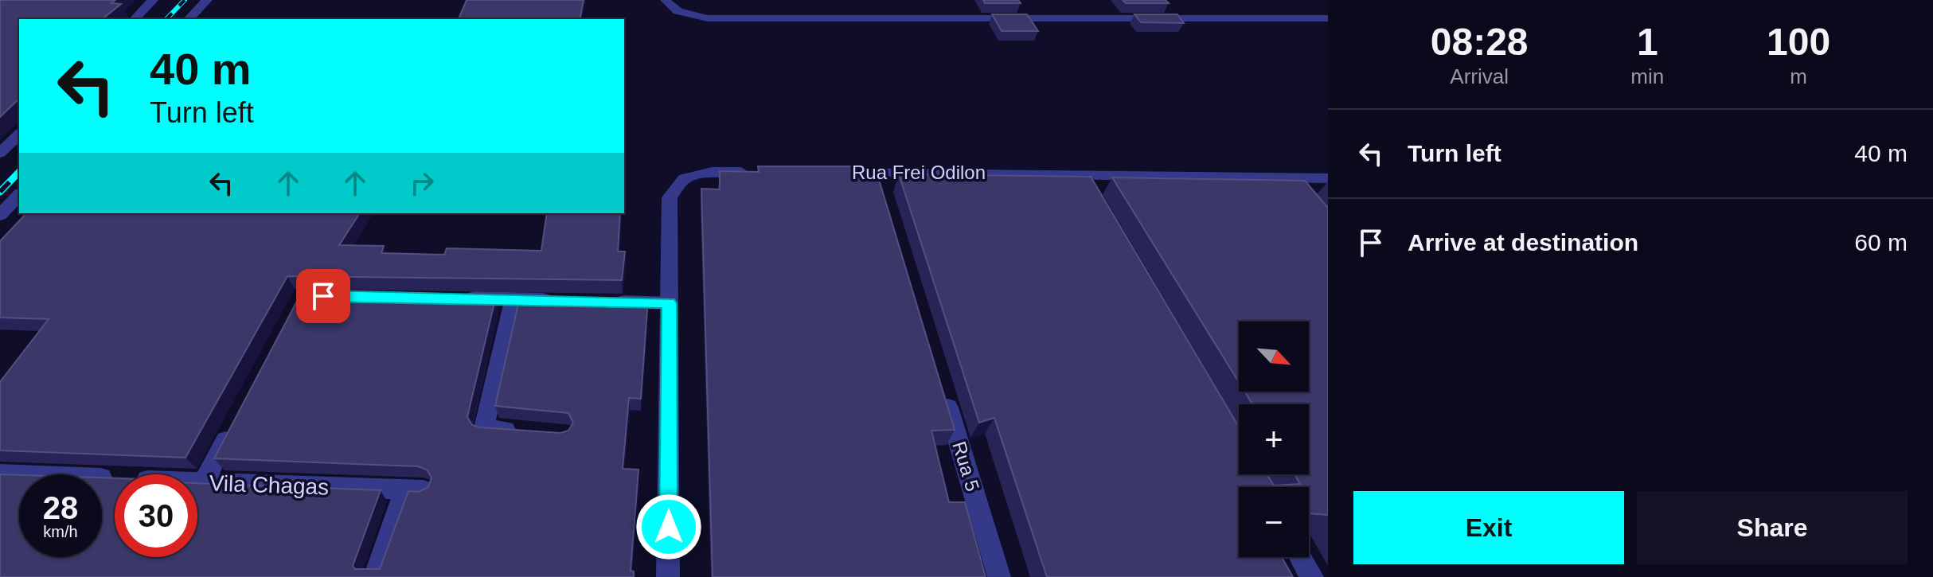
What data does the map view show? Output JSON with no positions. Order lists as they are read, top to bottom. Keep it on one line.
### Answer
{"streets":{"street":["Rua Frei Odilon","Rua 5","Vila Chagas"]},"north":"bottom right","page":{"eta":["08:28","Arrival","1","min","100","m"],"turn":["40 m","Turn left"],"list":[{"name":"Turn left","value":"40 m"},{"name":"Arrive at destination","value":"60 m"}],"map_buttons":["+","−"],"speed":"28 km/h","limit":"30","buttons":["Exit","Share"]}}
